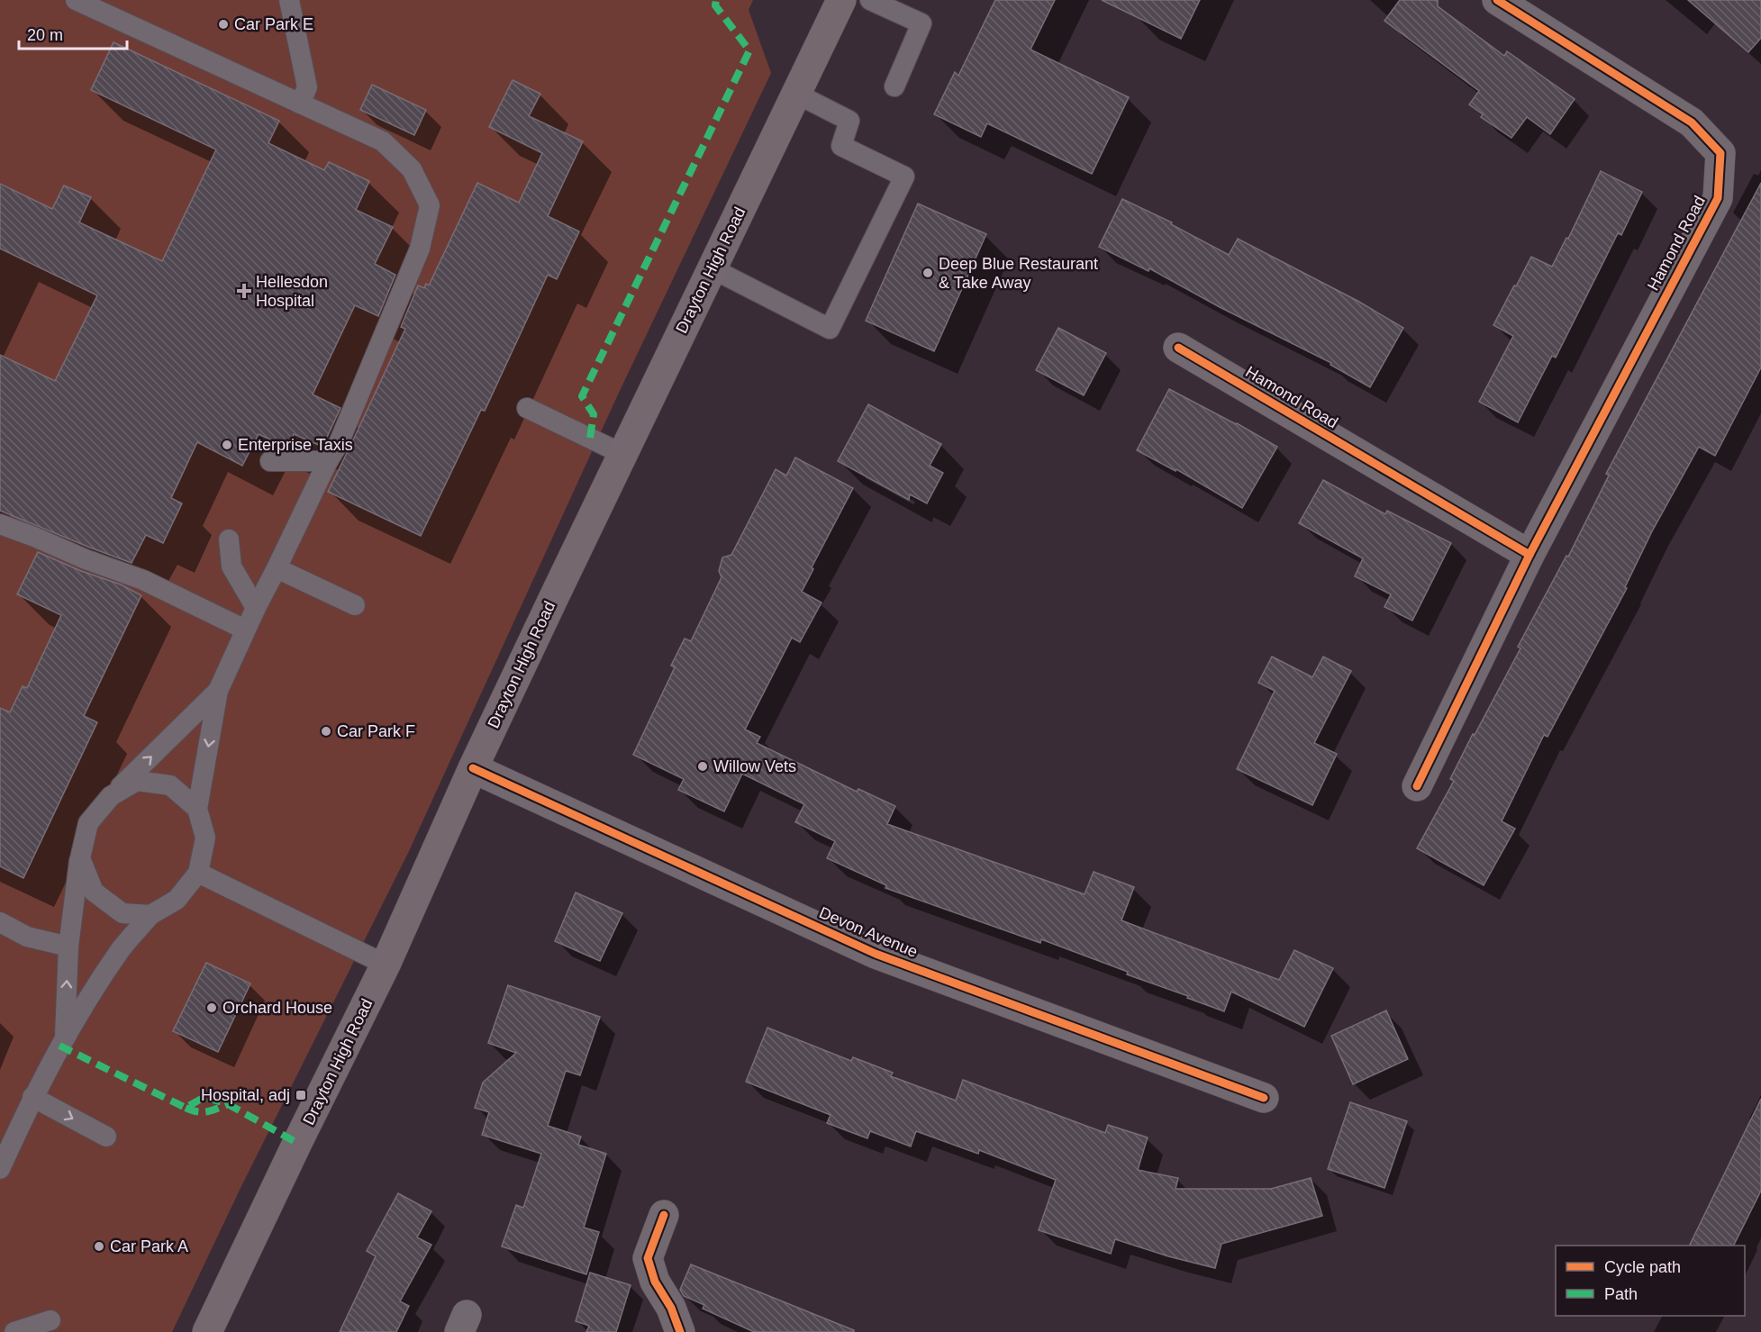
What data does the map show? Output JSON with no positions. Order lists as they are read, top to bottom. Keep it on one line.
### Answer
{"streets":{"main road":["Drayton High Road"],"street":["Hamond Road","Devon Avenue"]},"crossings":[["Drayton High Road","Devon Avenue"]],"places":{"other":["Car Park E","Deep Blue Restaurant & Take Away","Enterprise Taxis","Car Park F","Willow Vets","Orchard House","Car Park A"],"health":["Hellesdon Hospital"],"transit":["Hospital, adj"]},"legend":["Cycle path","Path"],"scale_bar":"20 m"}
